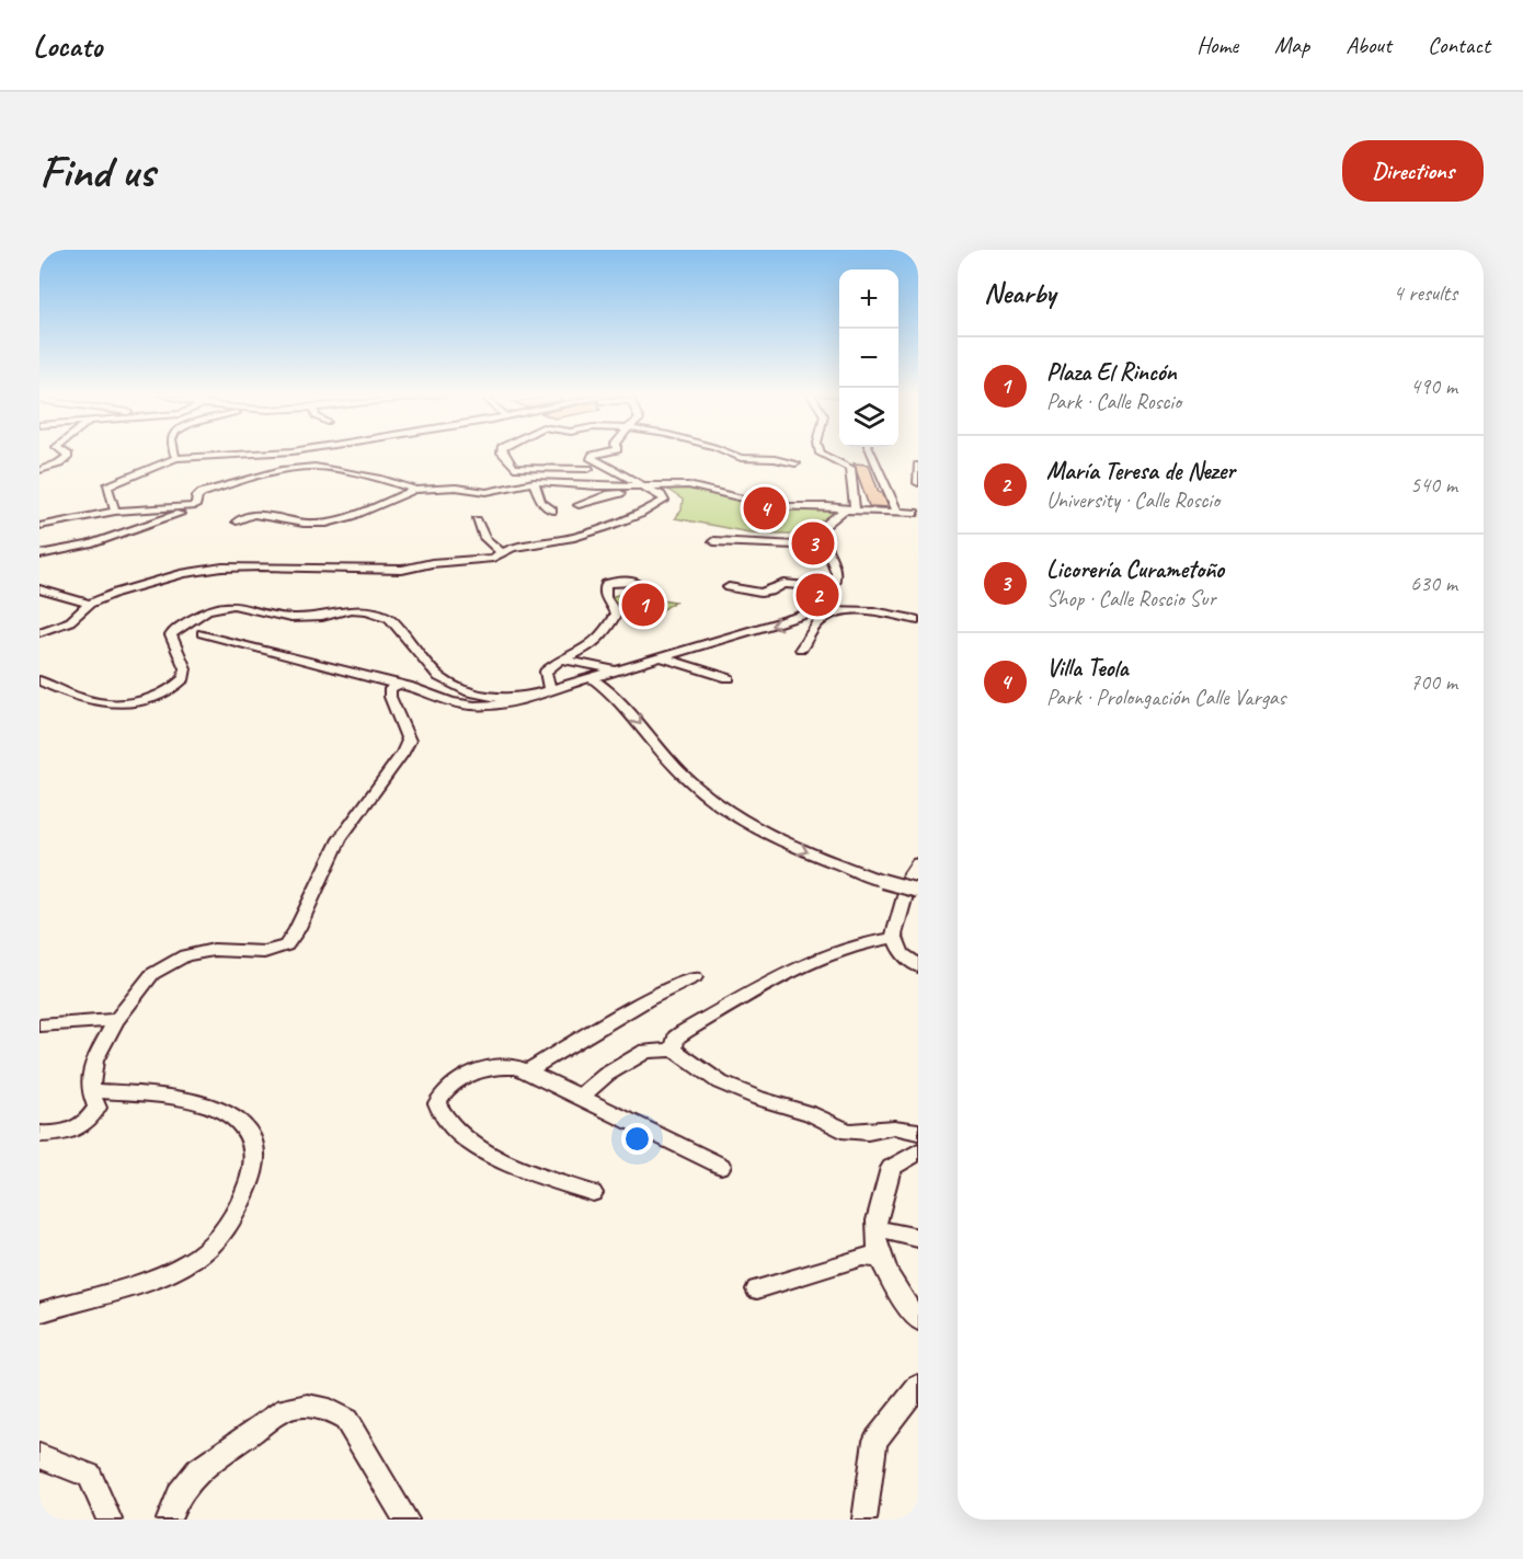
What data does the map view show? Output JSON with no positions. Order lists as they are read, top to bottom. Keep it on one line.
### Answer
{"page":{"header":"Locato","nav":["Home","Map","About","Contact"],"buttons":"Directions","title":"Find us","heading":["Nearby","4 results"],"map_buttons":["+","−"],"list":[{"mark":"1","name":"Plaza El Rincón","note":"Park · Calle Roscio","value":"490 m"},{"mark":"2","name":"María Teresa de Nezer","note":"University · Calle Roscio","value":"540 m"},{"mark":"3","name":"Licorería Curametoño","note":"Shop · Calle Roscio Sur","value":"630 m"},{"mark":"4","name":"Villa Teola","note":"Park · Prolongación Calle Vargas","value":"700 m"}],"pins":["4","3","2","1"]}}
